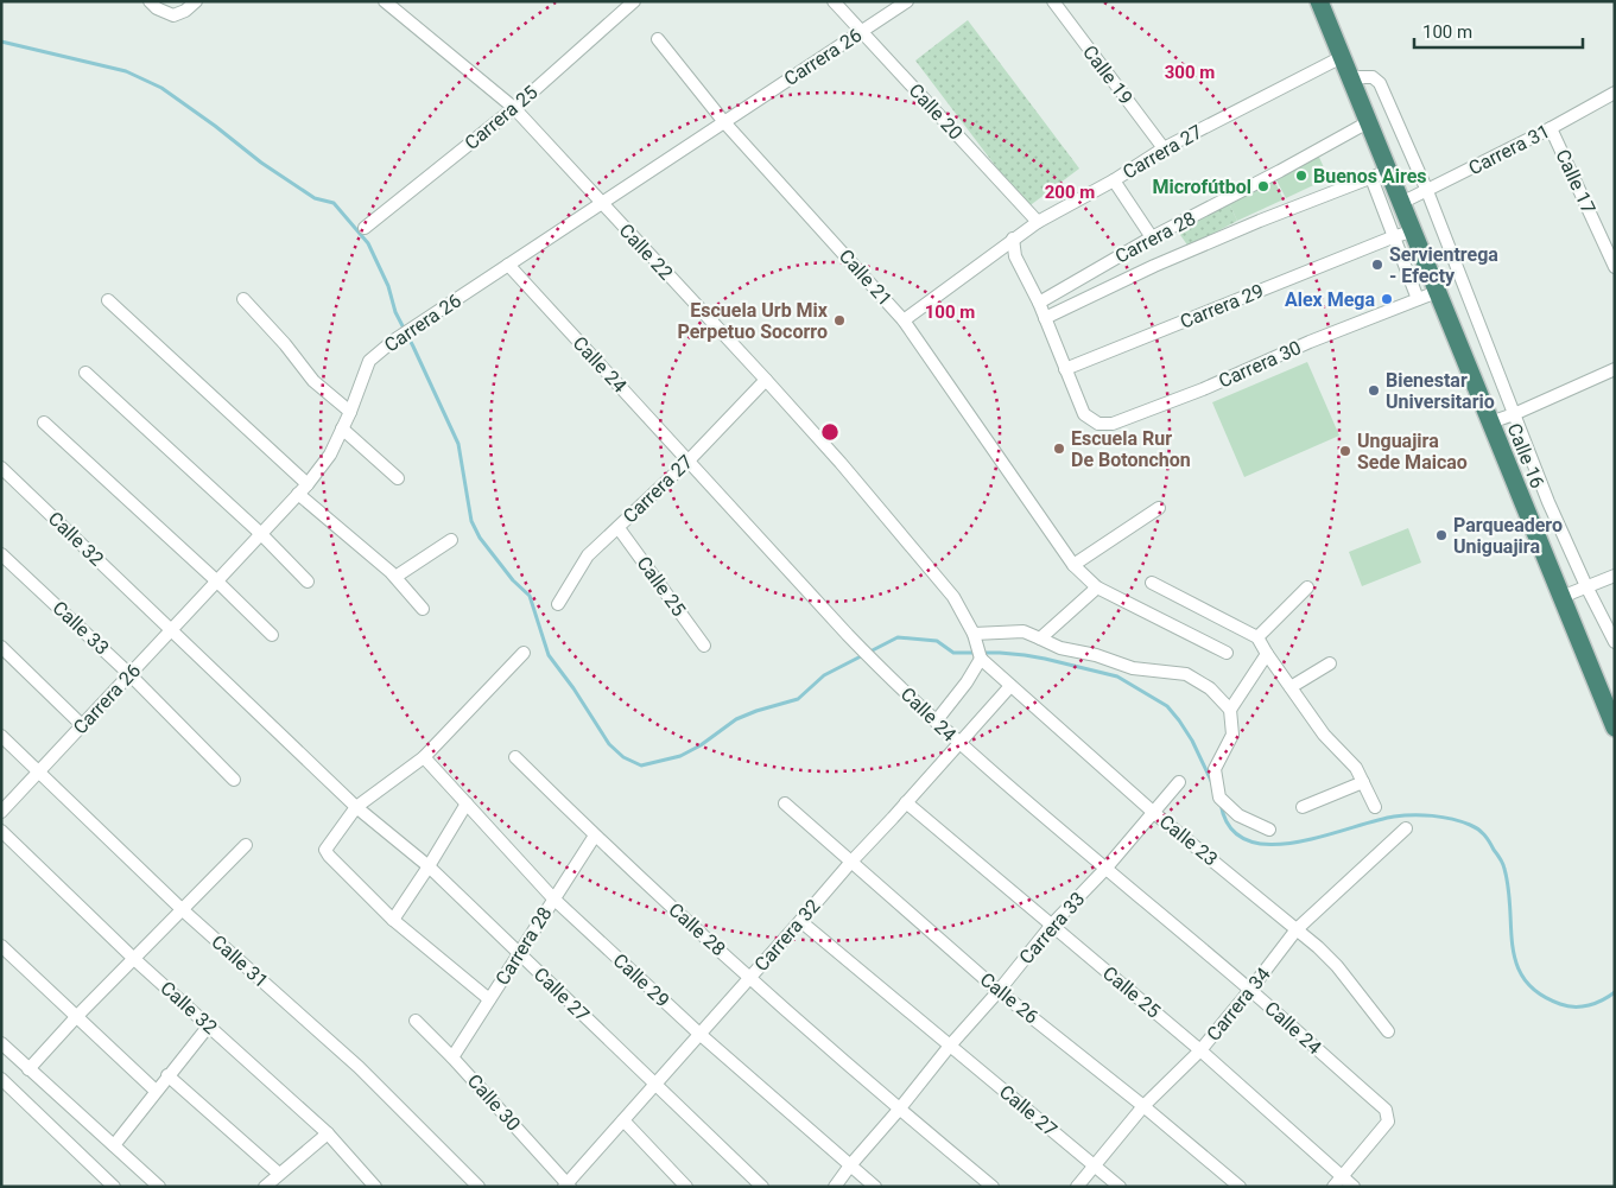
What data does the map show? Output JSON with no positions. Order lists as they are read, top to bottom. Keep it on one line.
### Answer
{"streets":{"highway":["Calle 16"],"street":["Carrera 26","Calle 19","Calle 20","Carrera 25","Carrera 31","Carrera 27","Calle 17","Carrera 28","Calle 22","Calle 21","Carrera 29","Calle 24","Carrera 30","Calle 32","Calle 25","Calle 33","Calle 23","Carrera 33","Calle 28","Carrera 32","Calle 31","Calle 29","Calle 27","Calle 26","Carrera 34","Calle 30"]},"crossings":[["Carrera 26","Calle 20"],["Carrera 26","Calle 22"],["Carrera 26","Calle 21"],["Carrera 26","Calle 24"],["Carrera 26","Calle 32"],["Carrera 26","Calle 33"],["Carrera 26","Calle 31"],["Calle 19","Carrera 27"],["Calle 20","Carrera 27"],["Carrera 25","Calle 22"],["Carrera 31","Calle 17"],["Carrera 31","Calle 16"],["Carrera 27","Calle 22"],["Carrera 27","Calle 21"],["Carrera 27","Calle 24"],["Carrera 27","Calle 16"],["Carrera 27","Calle 25"],["Carrera 28","Calle 16"],["Carrera 28","Calle 28"],["Carrera 28","Calle 29"],["Carrera 28","Calle 27"],["Carrera 28","Calle 30"],["Calle 22","Calle 23"],["Carrera 29","Carrera 30"],["Carrera 29","Calle 16"],["Calle 24","Calle 25"],["Calle 24","Carrera 33"],["Calle 24","Carrera 32"],["Calle 24","Carrera 34"],["Carrera 30","Calle 16"],["Calle 32","Calle 27"],["Calle 25","Carrera 33"],["Calle 25","Carrera 32"],["Calle 25","Carrera 34"],["Calle 23","Carrera 33"],["Calle 23","Carrera 32"],["Calle 23","Carrera 34"],["Carrera 33","Calle 28"],["Carrera 33","Calle 29"],["Carrera 33","Calle 27"],["Carrera 33","Calle 26"],["Calle 28","Carrera 32"],["Carrera 32","Calle 29"],["Carrera 32","Calle 27"],["Carrera 32","Calle 26"],["Carrera 32","Calle 30"],["Calle 27","Carrera 34"],["Calle 26","Carrera 34"]],"places":["Buenos Aires","Microfútbol","Servientrega - Efecty","Alex Mega","Escuela Urb Mix Perpetuo Socorro","Bienestar Universitario","Escuela Rur De Botonchon","Unguajira Sede Maicao","Parqueadero Uniguajira"],"scale_bar":"100 m","rings":["300 m","200 m","100 m"]}
